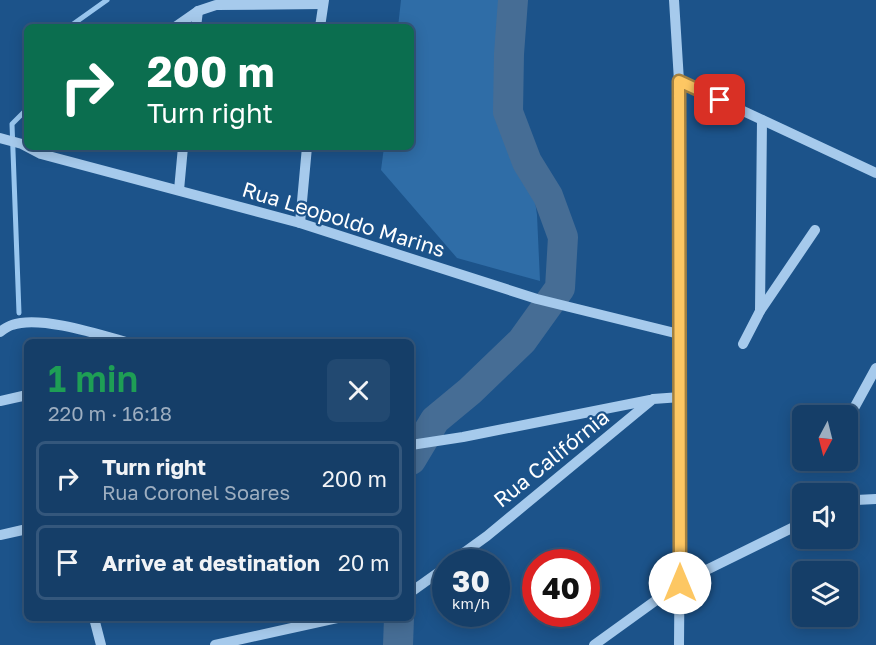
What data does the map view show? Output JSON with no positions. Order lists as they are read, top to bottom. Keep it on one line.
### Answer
{"streets":{"street":["Rua Leopoldo Marins","Rua Califórnia"]},"north":"bottom","page":{"turn":["200 m","Turn right"],"heading":["1 min","220 m · 16:18"],"list":[{"name":"Turn right","note":"Rua Coronel Soares","value":"200 m"},{"name":"Arrive at destination","value":"20 m"}],"speed":"30 km/h","limit":"40"}}
